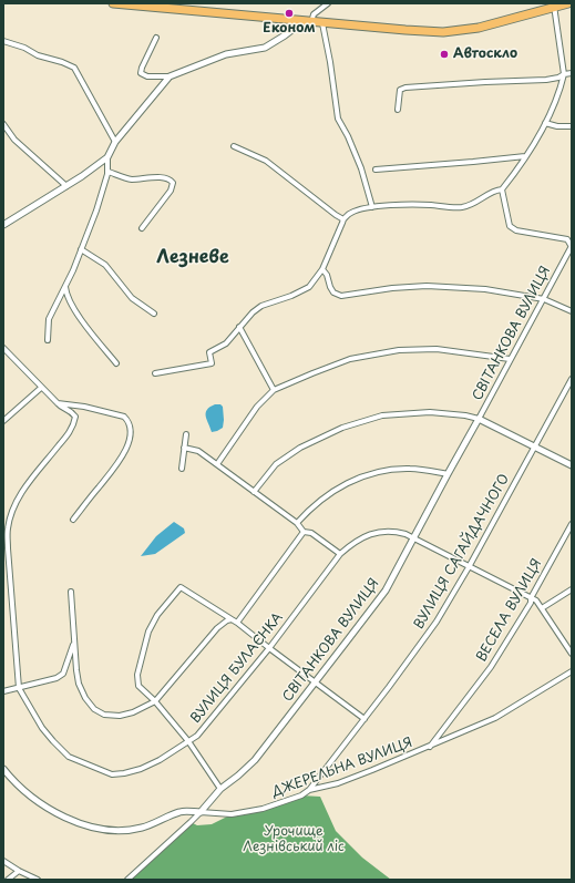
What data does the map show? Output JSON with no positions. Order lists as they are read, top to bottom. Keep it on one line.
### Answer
{"streets":{"street":["СВІТАНКОВА ВУЛИЦЯ","ВУЛИЦЯ САГАЙДАЧНОГО","ВЕСЕЛА ВУЛИЦЯ","ВУЛИЦЯ БУЛАЄНКА","ДЖЕРЕЛЬНА ВУЛИЦЯ"]},"crossings":[["СВІТАНКОВА ВУЛИЦЯ","ВУЛИЦЯ БУЛАЄНКА"],["СВІТАНКОВА ВУЛИЦЯ","ДЖЕРЕЛЬНА ВУЛИЦЯ"],["ВУЛИЦЯ САГАЙДАЧНОГО","ВУЛИЦЯ БУЛАЄНКА"],["ВУЛИЦЯ САГАЙДАЧНОГО","ДЖЕРЕЛЬНА ВУЛИЦЯ"],["ВЕСЕЛА ВУЛИЦЯ","ВУЛИЦЯ БУЛАЄНКА"],["ВЕСЕЛА ВУЛИЦЯ","ДЖЕРЕЛЬНА ВУЛИЦЯ"]],"districts":["Лезневе"],"parks":["Урочище Лезнівський ліс"],"places":["Економ","Автоскло"]}
